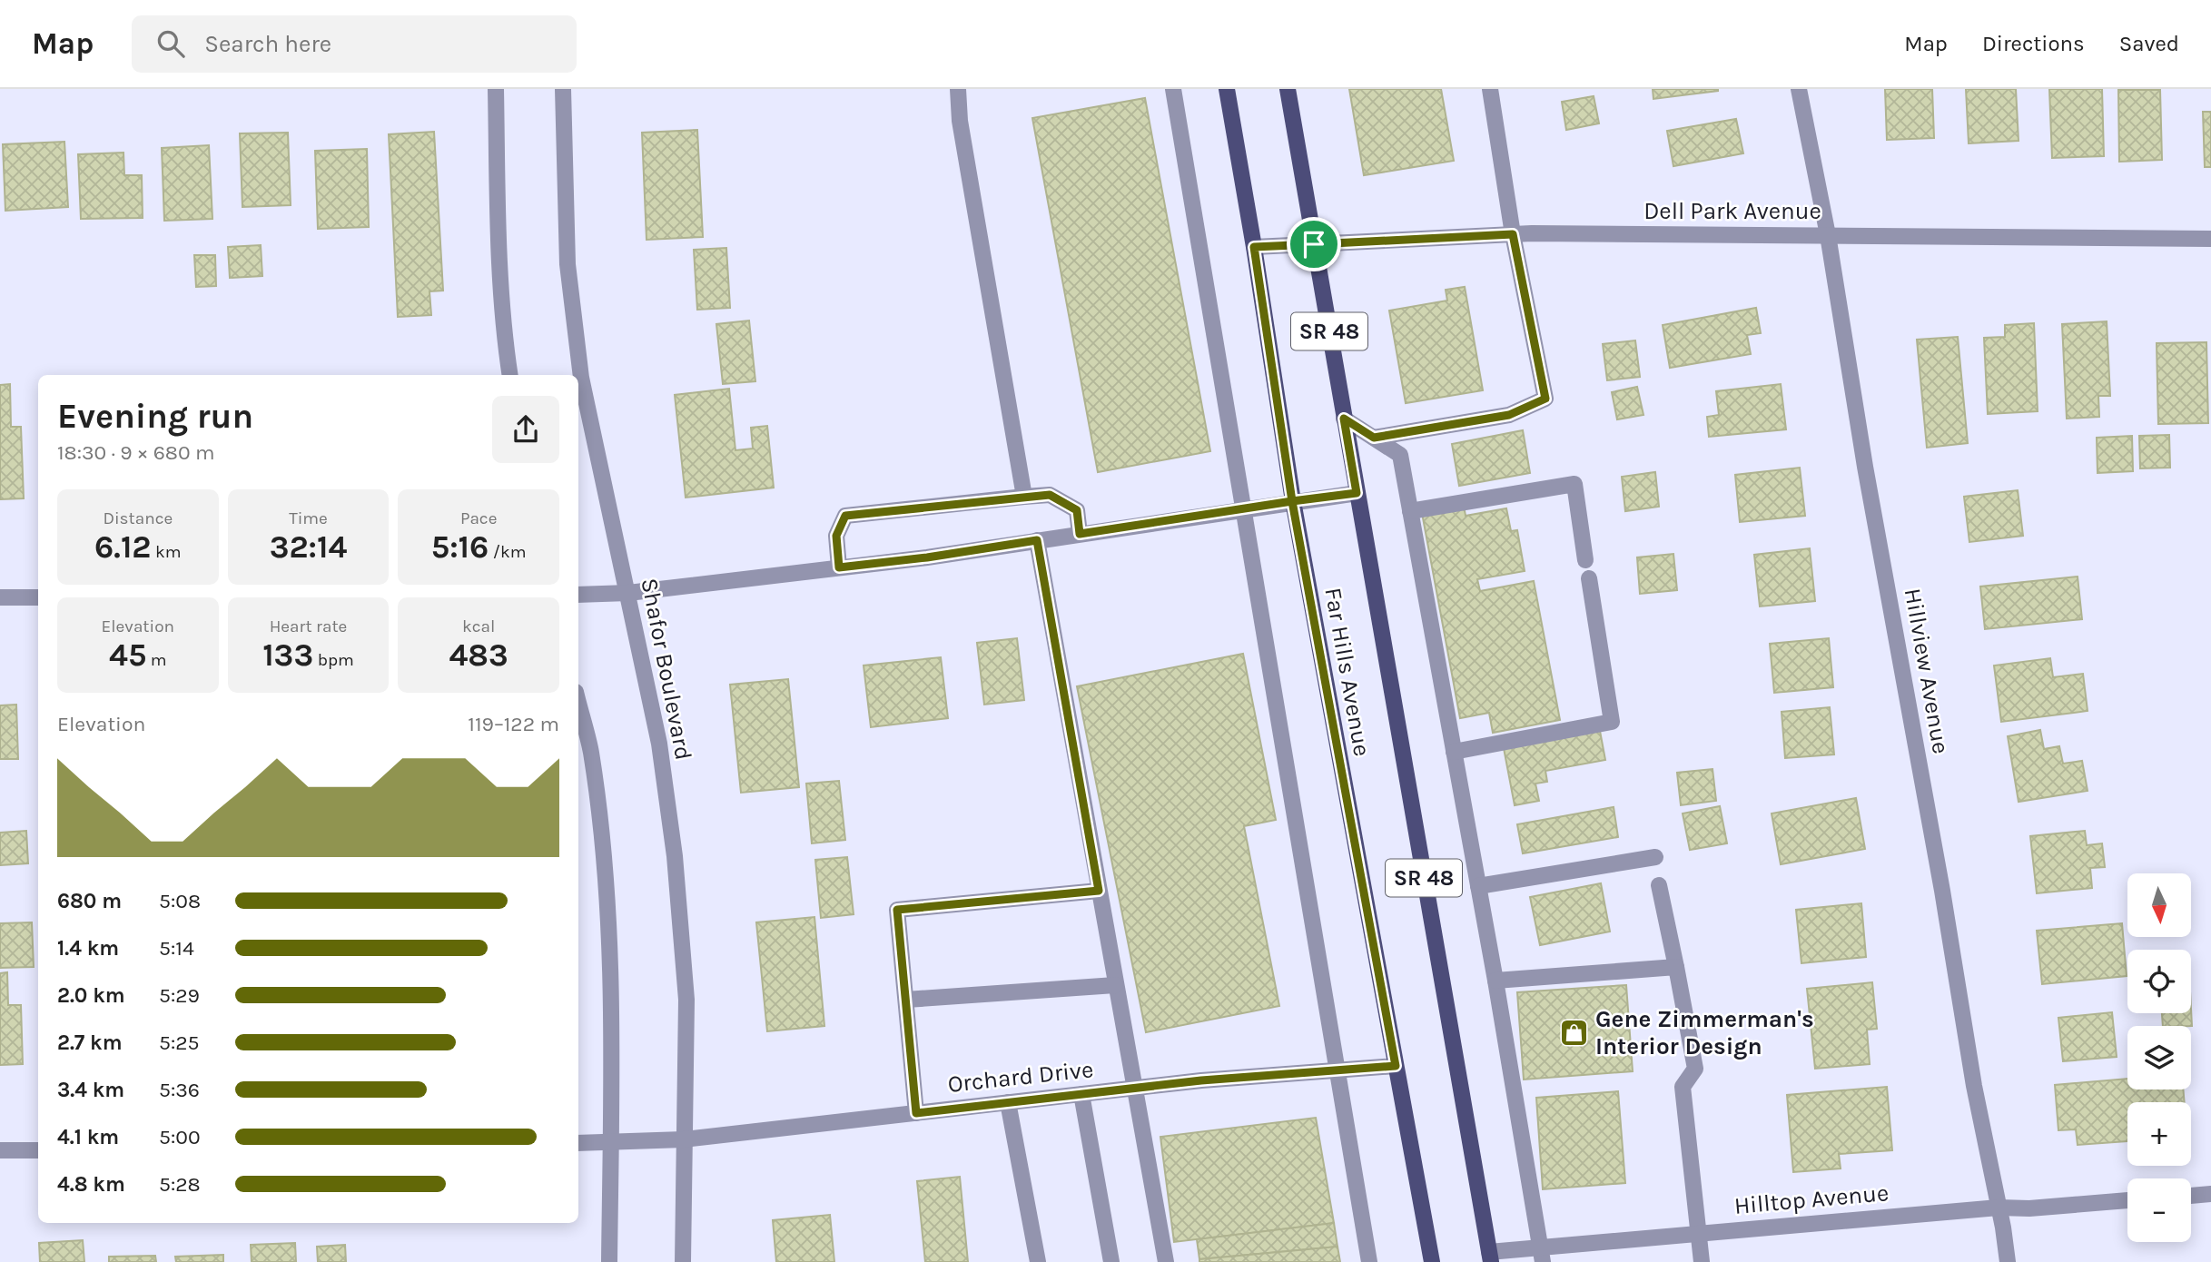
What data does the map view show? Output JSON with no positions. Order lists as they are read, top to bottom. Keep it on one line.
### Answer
{"streets":{"main road":["SR 48","Far Hills Avenue"],"street":["Dell Park Avenue","Shafor Boulevard","Hillview Avenue","Orchard Drive","Hilltop Avenue"]},"crossings":[["Dell Park Avenue","Hillview Avenue"],["Dell Park Avenue","Far Hills Avenue"],["Shafor Boulevard","Orchard Drive"],["Hillview Avenue","Hilltop Avenue"],["Far Hills Avenue","Orchard Drive"],["Far Hills Avenue","Hilltop Avenue"]],"places":{"shop":["Gene Zimmerman's Interior Design"]},"north":"bottom","page":{"header":"Map","search":"Search here","nav":["Map","Directions","Saved"],"heading":["Evening run","18:30 · 9 × 680 m"],"stats":[["Distance","6.12 km"],["Time","32:14"],["Pace","5:16 /km"],["Elevation","45 m"],["Heart rate","133 bpm"],["kcal","483"]],"chart":["Elevation","119–122 m"],"map_buttons":["+","−"],"list":[{"name":"680 m","note":"5:08"},{"name":"1.4 km","note":"5:14"},{"name":"2.0 km","note":"5:29"},{"name":"2.7 km","note":"5:25"},{"name":"3.4 km","note":"5:36"},{"name":"4.1 km","note":"5:00"},{"name":"4.8 km","note":"5:28"}]}}
